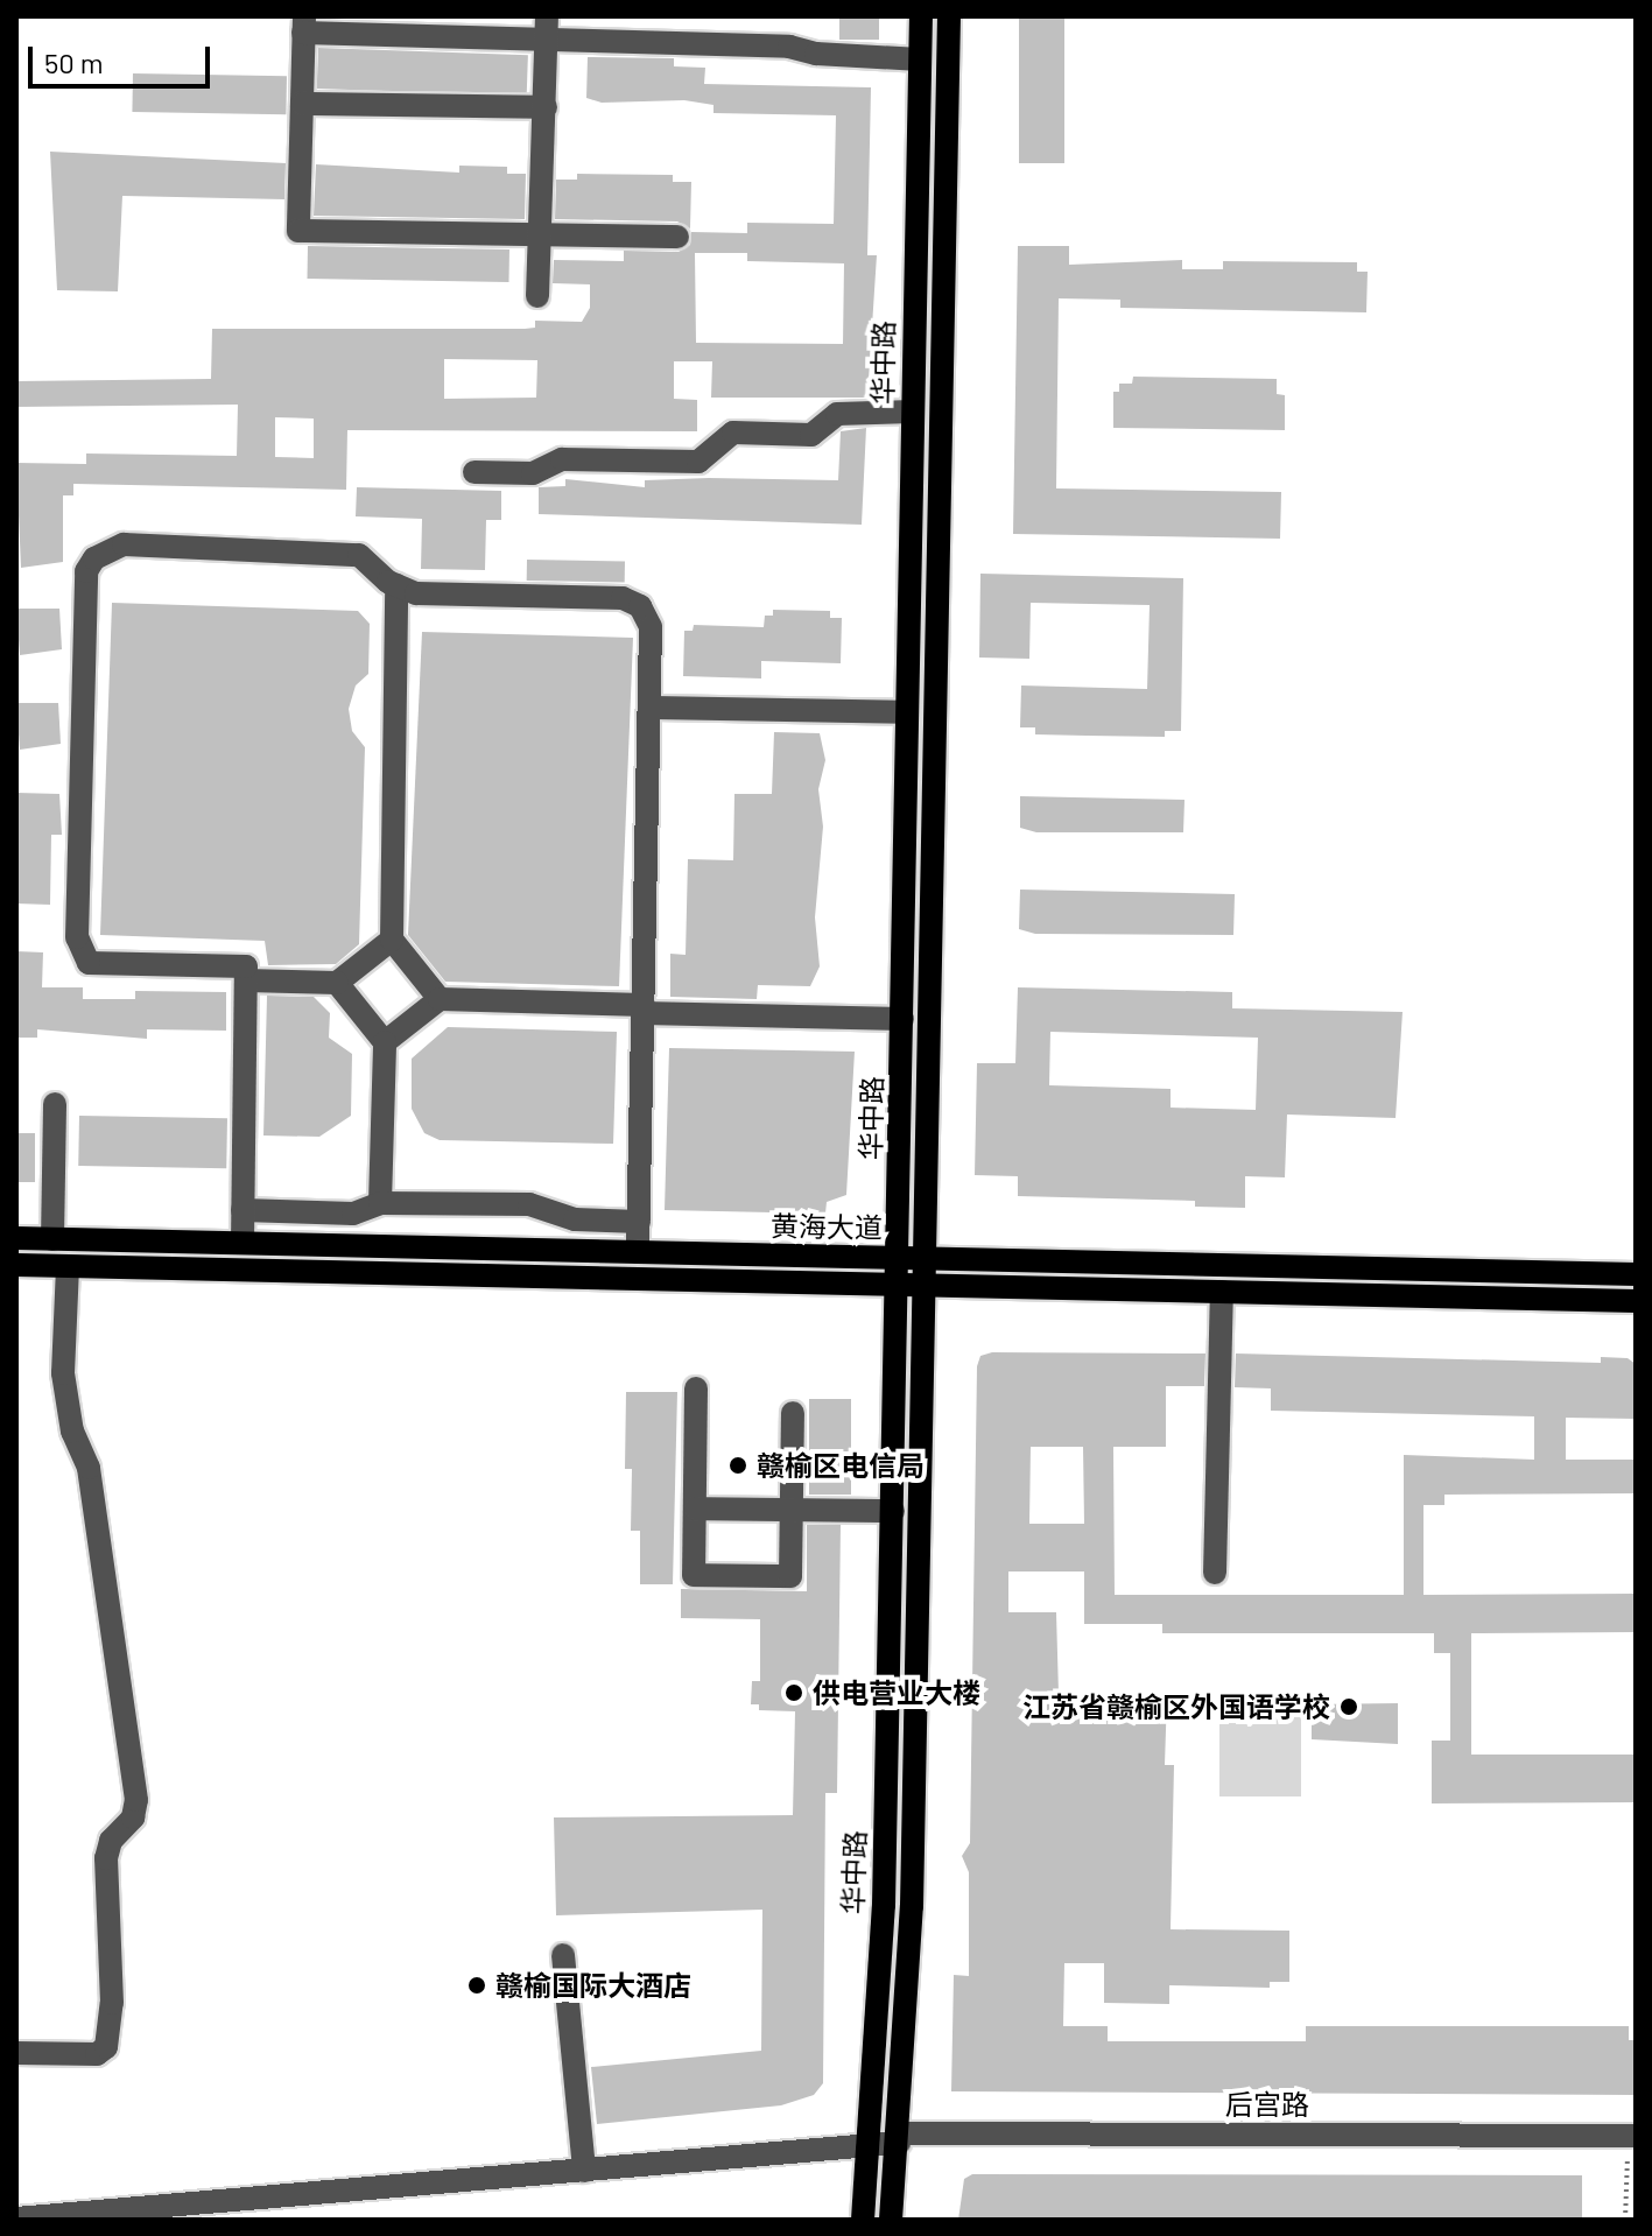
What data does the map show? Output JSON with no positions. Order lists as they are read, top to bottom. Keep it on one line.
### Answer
{"streets":{"main road":["华中路","黄海大道"],"street":["后宫路"]},"crossings":[["华中路","黄海大道"],["华中路","后宫路"]],"places":["赣榆区电信局","供电营业大楼","江苏省赣榆区外国语学校","赣榆国际大酒店"],"scale_bar":"50 m"}
